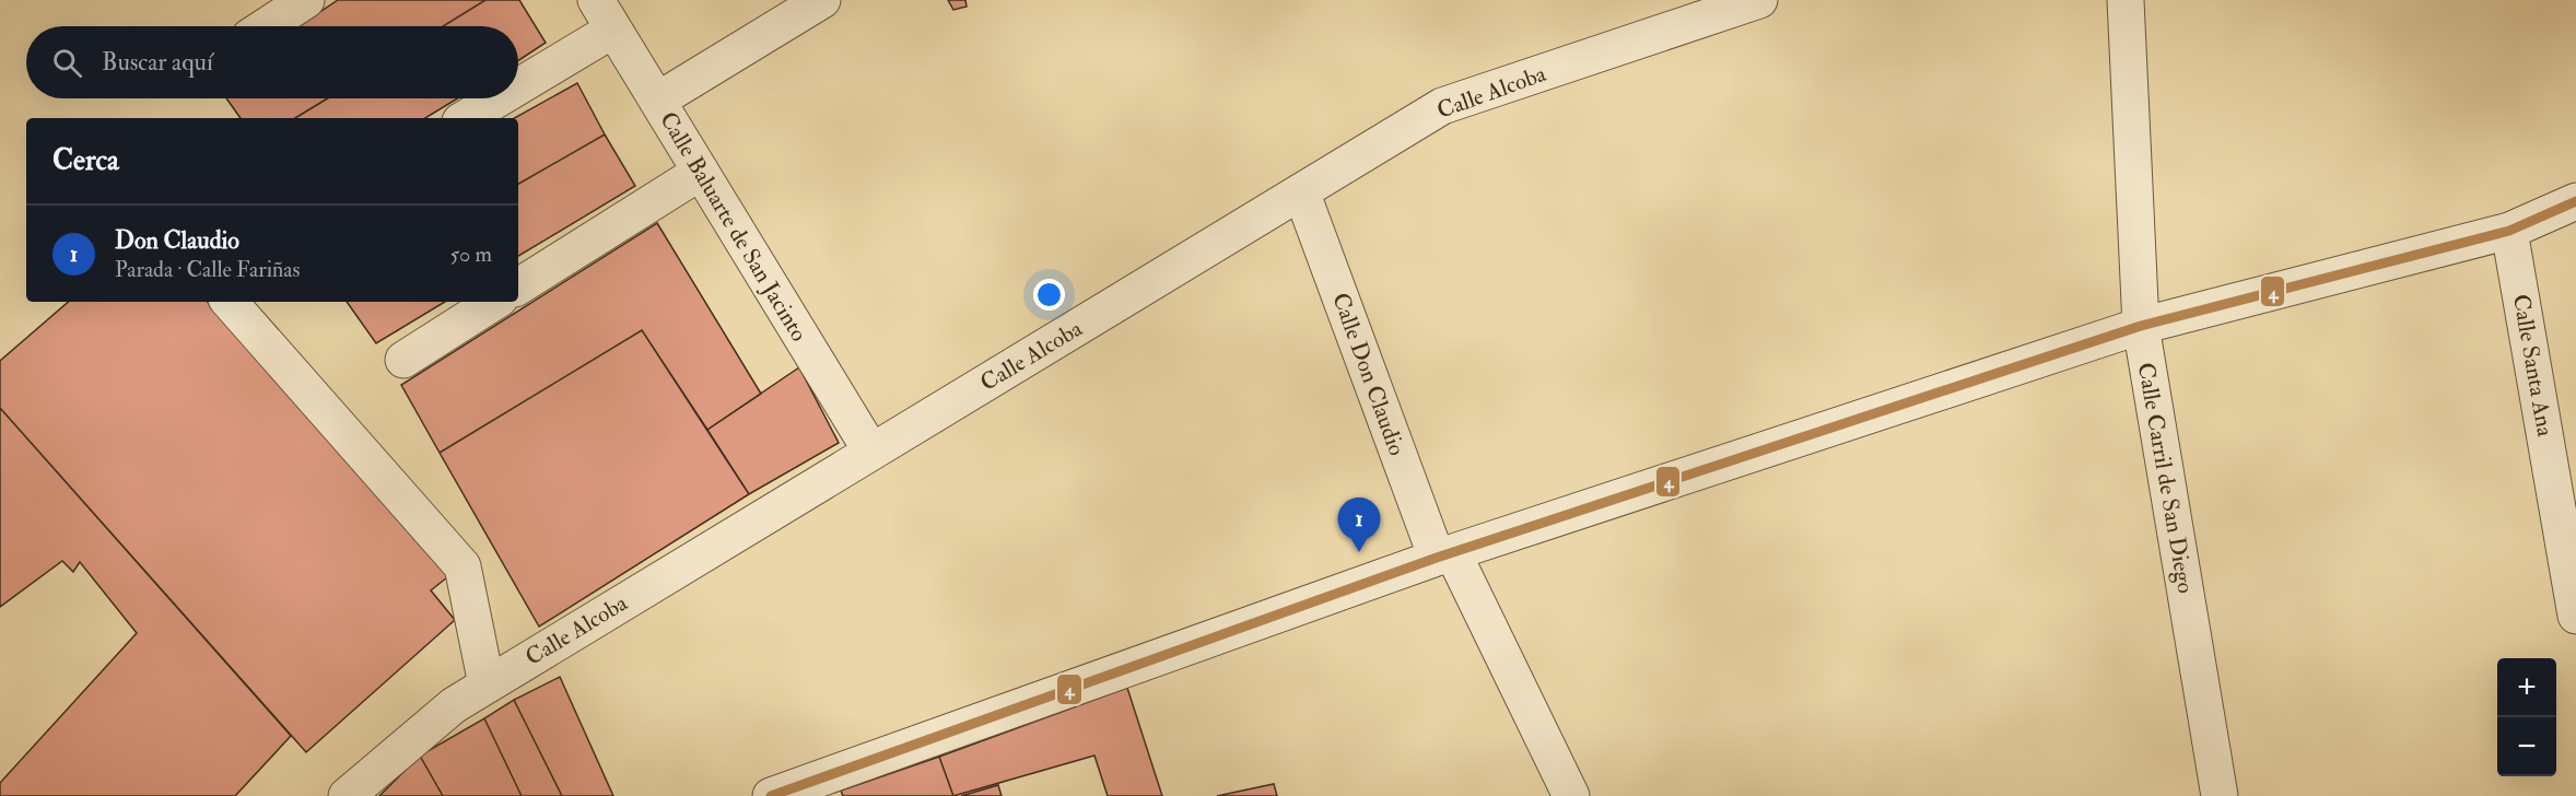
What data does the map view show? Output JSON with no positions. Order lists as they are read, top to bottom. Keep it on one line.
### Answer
{"streets":{"street":["Calle Alcoba","Calle Baluarte de San Jacinto","Calle Santa Ana","Calle Don Claudio","Calle Carril de San Diego"]},"crossings":[["Calle Alcoba","Calle Baluarte de San Jacinto"],["Calle Alcoba","Calle Don Claudio"]],"lines":["transit line 4"],"page":{"search":"Buscar aquí","heading":"Cerca","list":[{"mark":"1","name":"Don Claudio","note":"Parada · Calle Fariñas","value":"50 m"}],"pins":"1","map_buttons":["+","−"]}}
